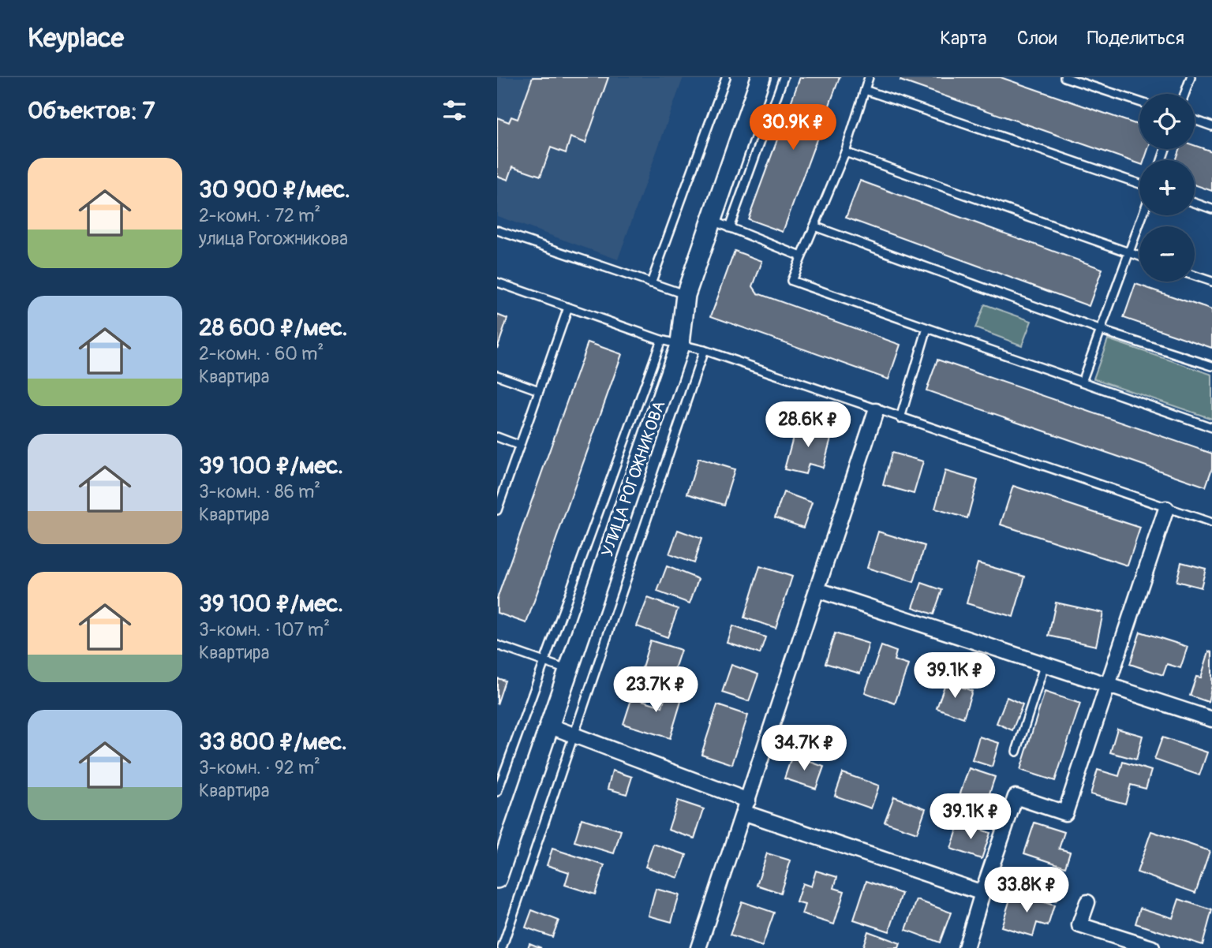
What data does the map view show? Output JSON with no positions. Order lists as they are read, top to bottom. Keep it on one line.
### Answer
{"streets":{"street":["УЛИЦА РОГОЖНИКОВА"]},"page":{"header":"Keyplace","nav":["Карта","Слои","Поделиться"],"heading":"Объектов: 7","map_buttons":["+","−"],"price":["30.9K ₽","28.6K ₽","39.1K ₽","23.7K ₽","34.7K ₽","39.1K ₽","33.8K ₽"],"list":[{"name":"30 900 ₽/мес.","note":"2-комн. · 72 m² · улица Рогожникова"},{"name":"28 600 ₽/мес.","note":"2-комн. · 60 m² · Квартира"},{"name":"39 100 ₽/мес.","note":"3-комн. · 86 m² · Квартира"},{"name":"39 100 ₽/мес.","note":"3-комн. · 107 m² · Квартира"},{"name":"33 800 ₽/мес.","note":"3-комн. · 92 m² · Квартира"}]}}
